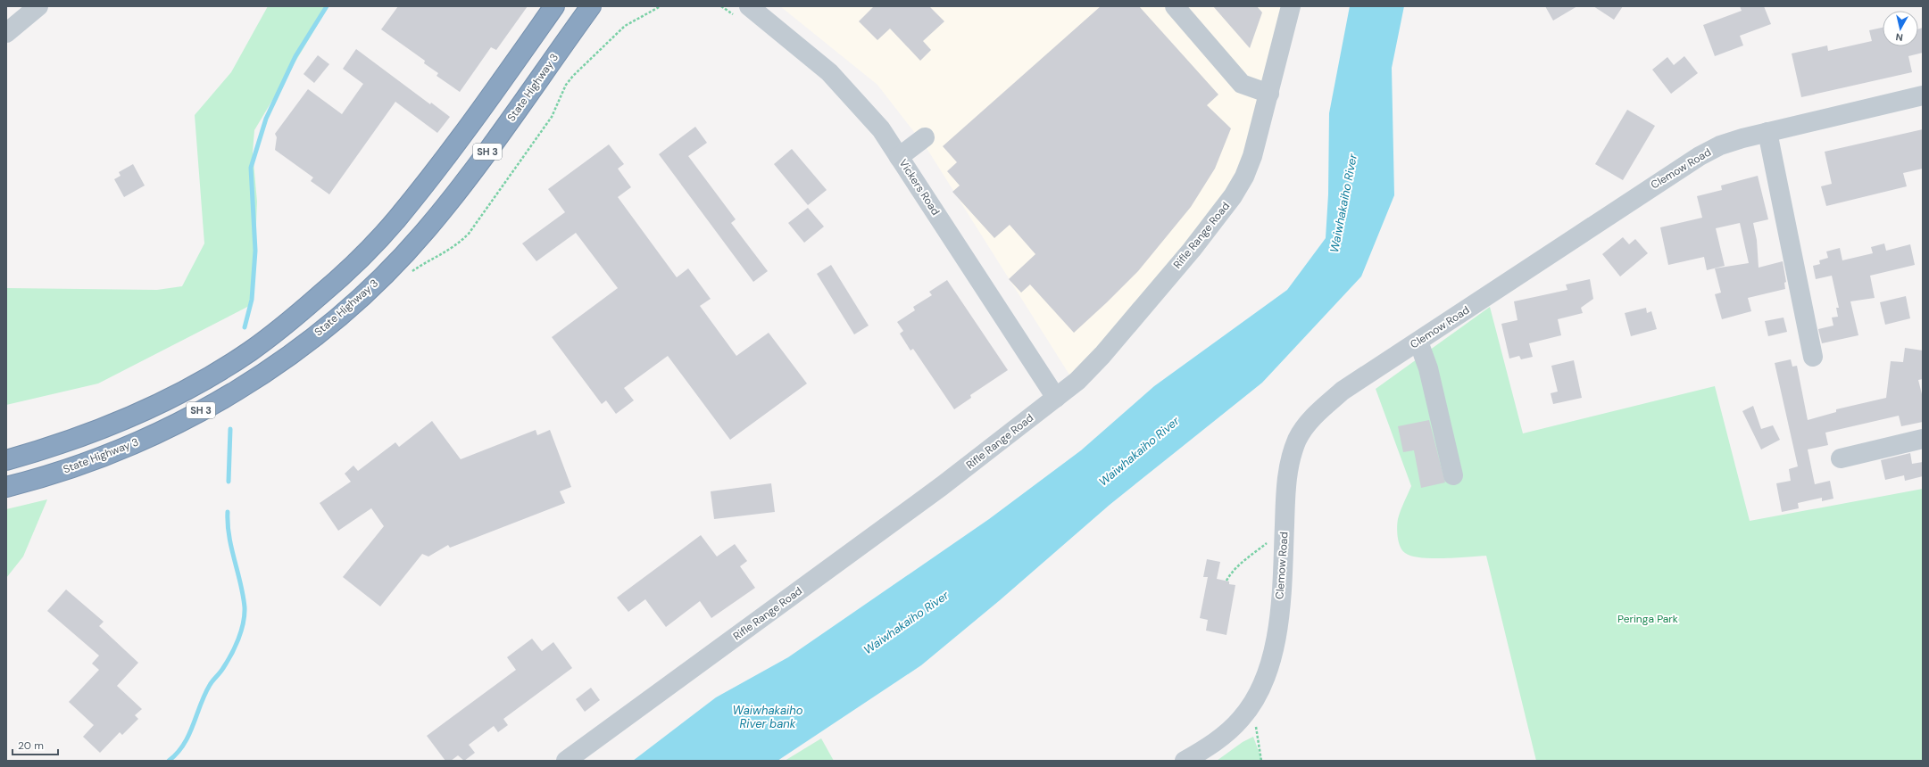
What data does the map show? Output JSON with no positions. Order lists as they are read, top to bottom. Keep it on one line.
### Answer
{"streets":{"highway":["State Highway 3","SH 3"],"street":["Clemow Road","Vickers Road","Rifle Range Road"]},"crossings":[["Vickers Road","Rifle Range Road"]],"water":["Waiwhakaiho River","Waiwhakaiho River bank"],"parks":["Peringa Park"],"scale_bar":"20 m","north":"bottom"}
